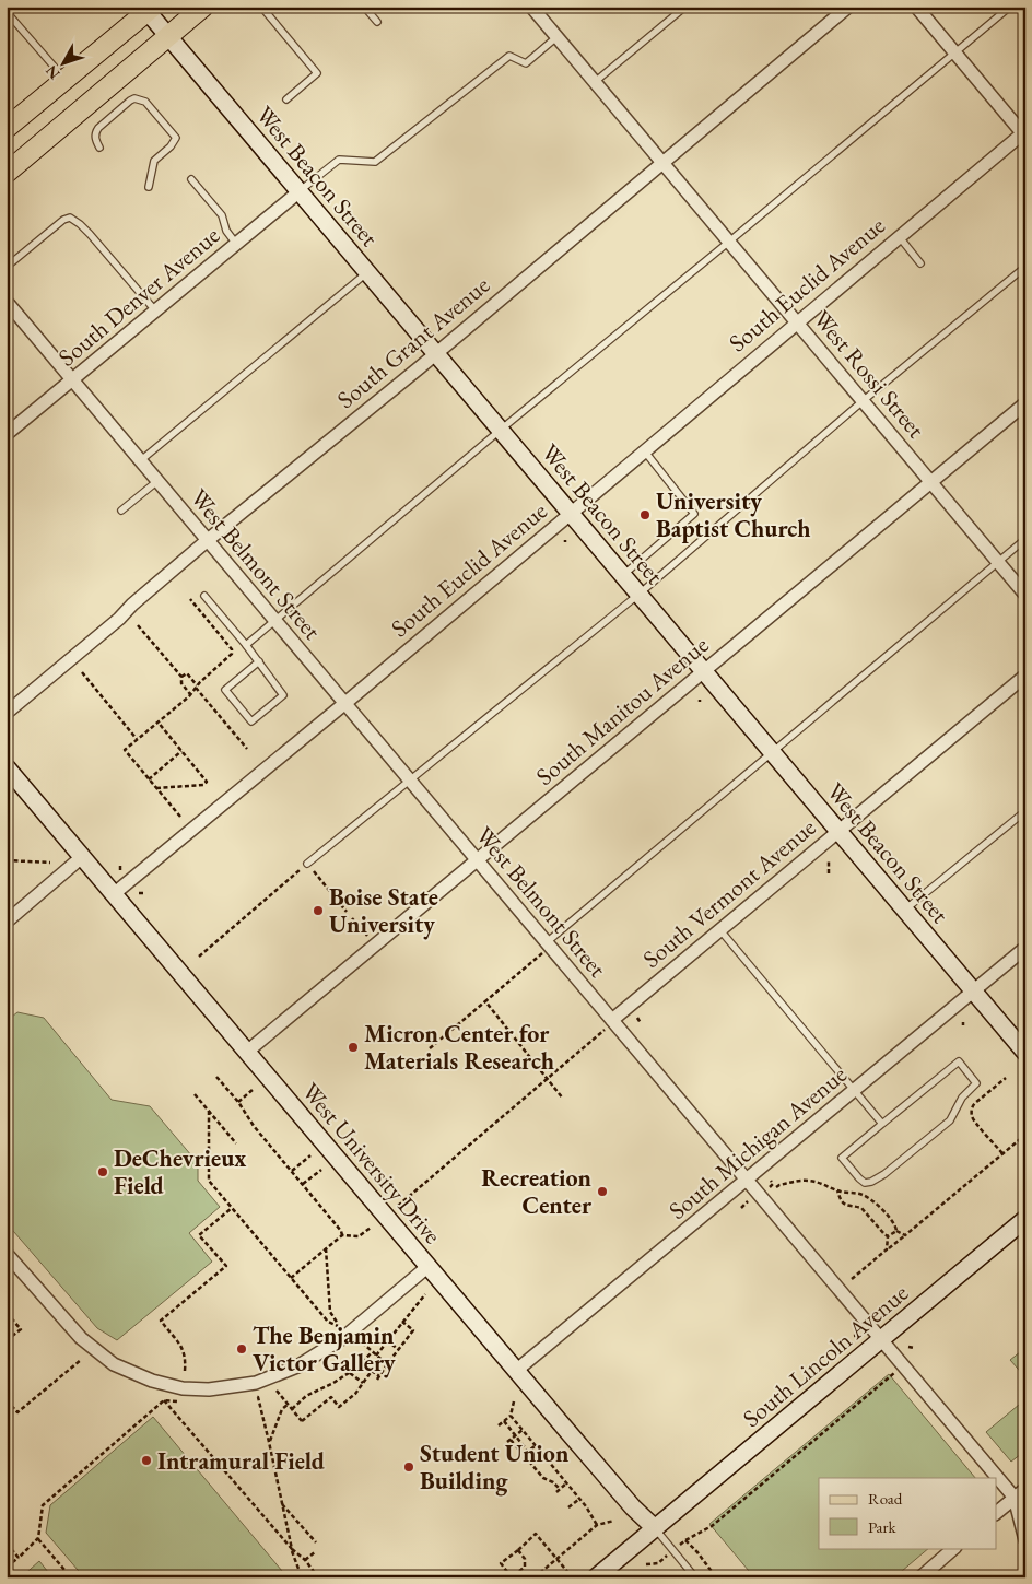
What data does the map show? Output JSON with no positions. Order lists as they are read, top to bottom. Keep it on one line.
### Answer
{"streets":{"street":["West Beacon Street","South Euclid Avenue","South Denver Avenue","South Grant Avenue","West Rossi Street","West Belmont Street","South Manitou Avenue","South Vermont Avenue","South Michigan Avenue","West University Drive","South Lincoln Avenue"]},"crossings":[["West Beacon Street","South Euclid Avenue"],["West Beacon Street","South Denver Avenue"],["West Beacon Street","South Grant Avenue"],["West Beacon Street","South Manitou Avenue"],["West Beacon Street","South Vermont Avenue"],["West Beacon Street","South Michigan Avenue"],["South Euclid Avenue","West Rossi Street"],["South Euclid Avenue","West Belmont Street"],["South Euclid Avenue","West University Drive"],["South Denver Avenue","West Belmont Street"],["South Grant Avenue","West Rossi Street"],["South Grant Avenue","West Belmont Street"],["West Rossi Street","South Manitou Avenue"],["West Belmont Street","South Manitou Avenue"],["West Belmont Street","South Vermont Avenue"],["West Belmont Street","South Michigan Avenue"],["West Belmont Street","South Lincoln Avenue"],["South Manitou Avenue","West University Drive"],["South Michigan Avenue","West University Drive"],["West University Drive","South Lincoln Avenue"]],"places":["University Baptist Church","Boise State University","Micron Center for Materials Research","DeChevrieux Field","Recreation Center","The Benjamin Victor Gallery","Intramural Field","Student Union Building"],"legend":["Road","Park"],"north":"bottom left"}
